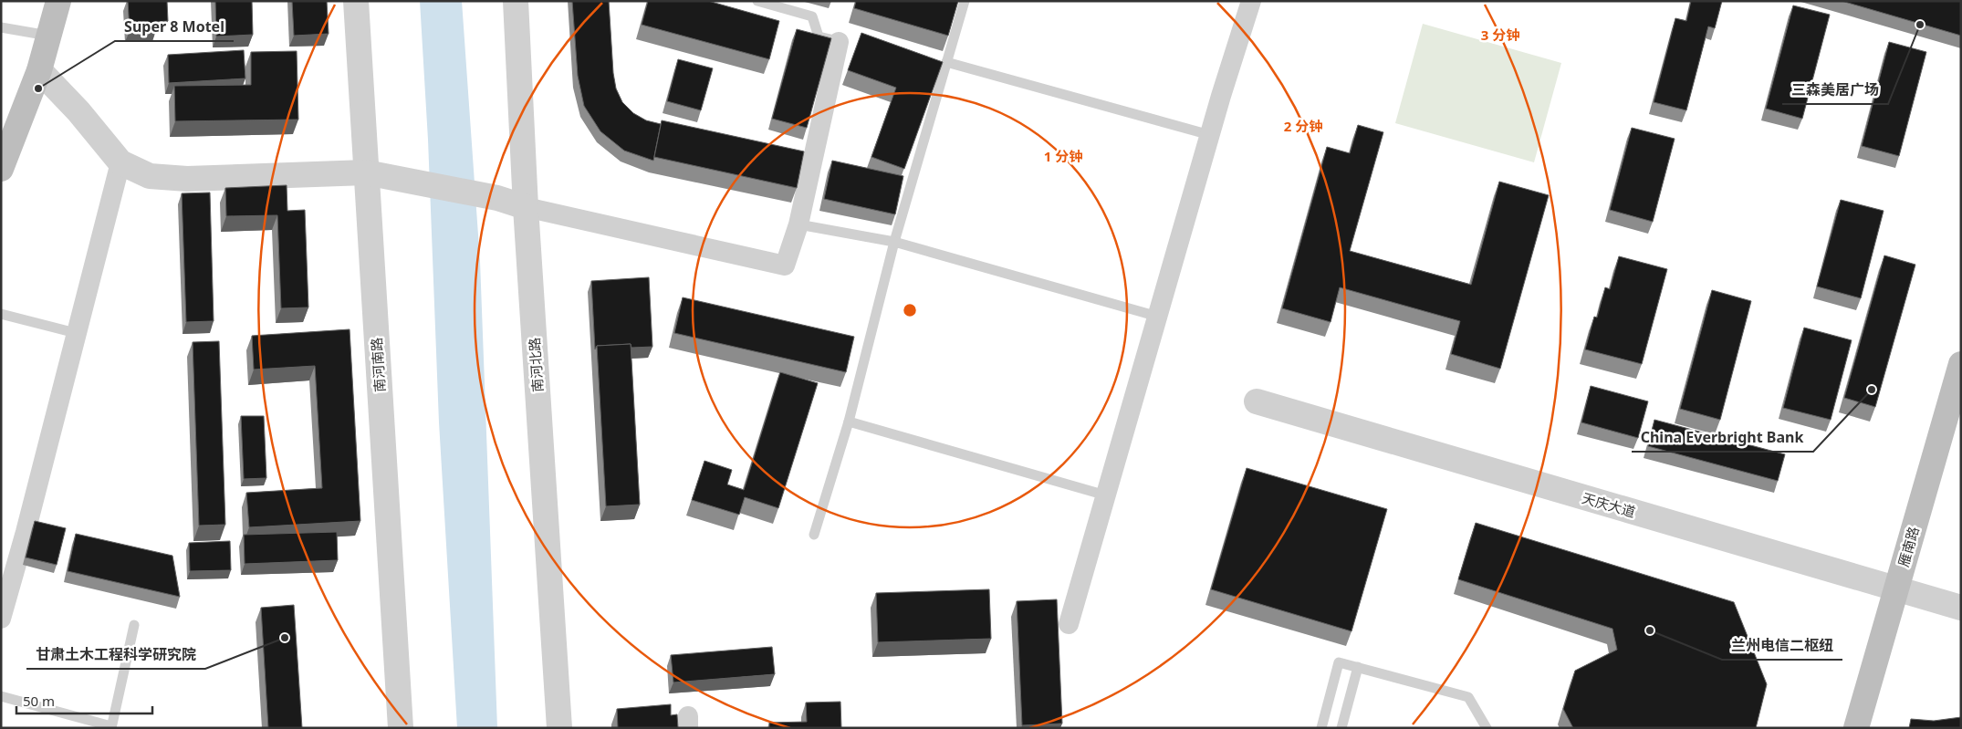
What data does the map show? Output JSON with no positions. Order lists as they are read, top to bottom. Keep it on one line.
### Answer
{"streets":{"main road":["雁南路"],"street":["南河南路","南河北路","天庆大道"]},"crossings":[["天庆大道","雁南路"]],"places":["三森美居广场","Super 8 Motel","China Everbright Bank","兰州电信二枢纽","甘肃土木工程科学研究院"],"scale_bar":"50 m","rings":["3 分钟","2 分钟","1 分钟"]}
